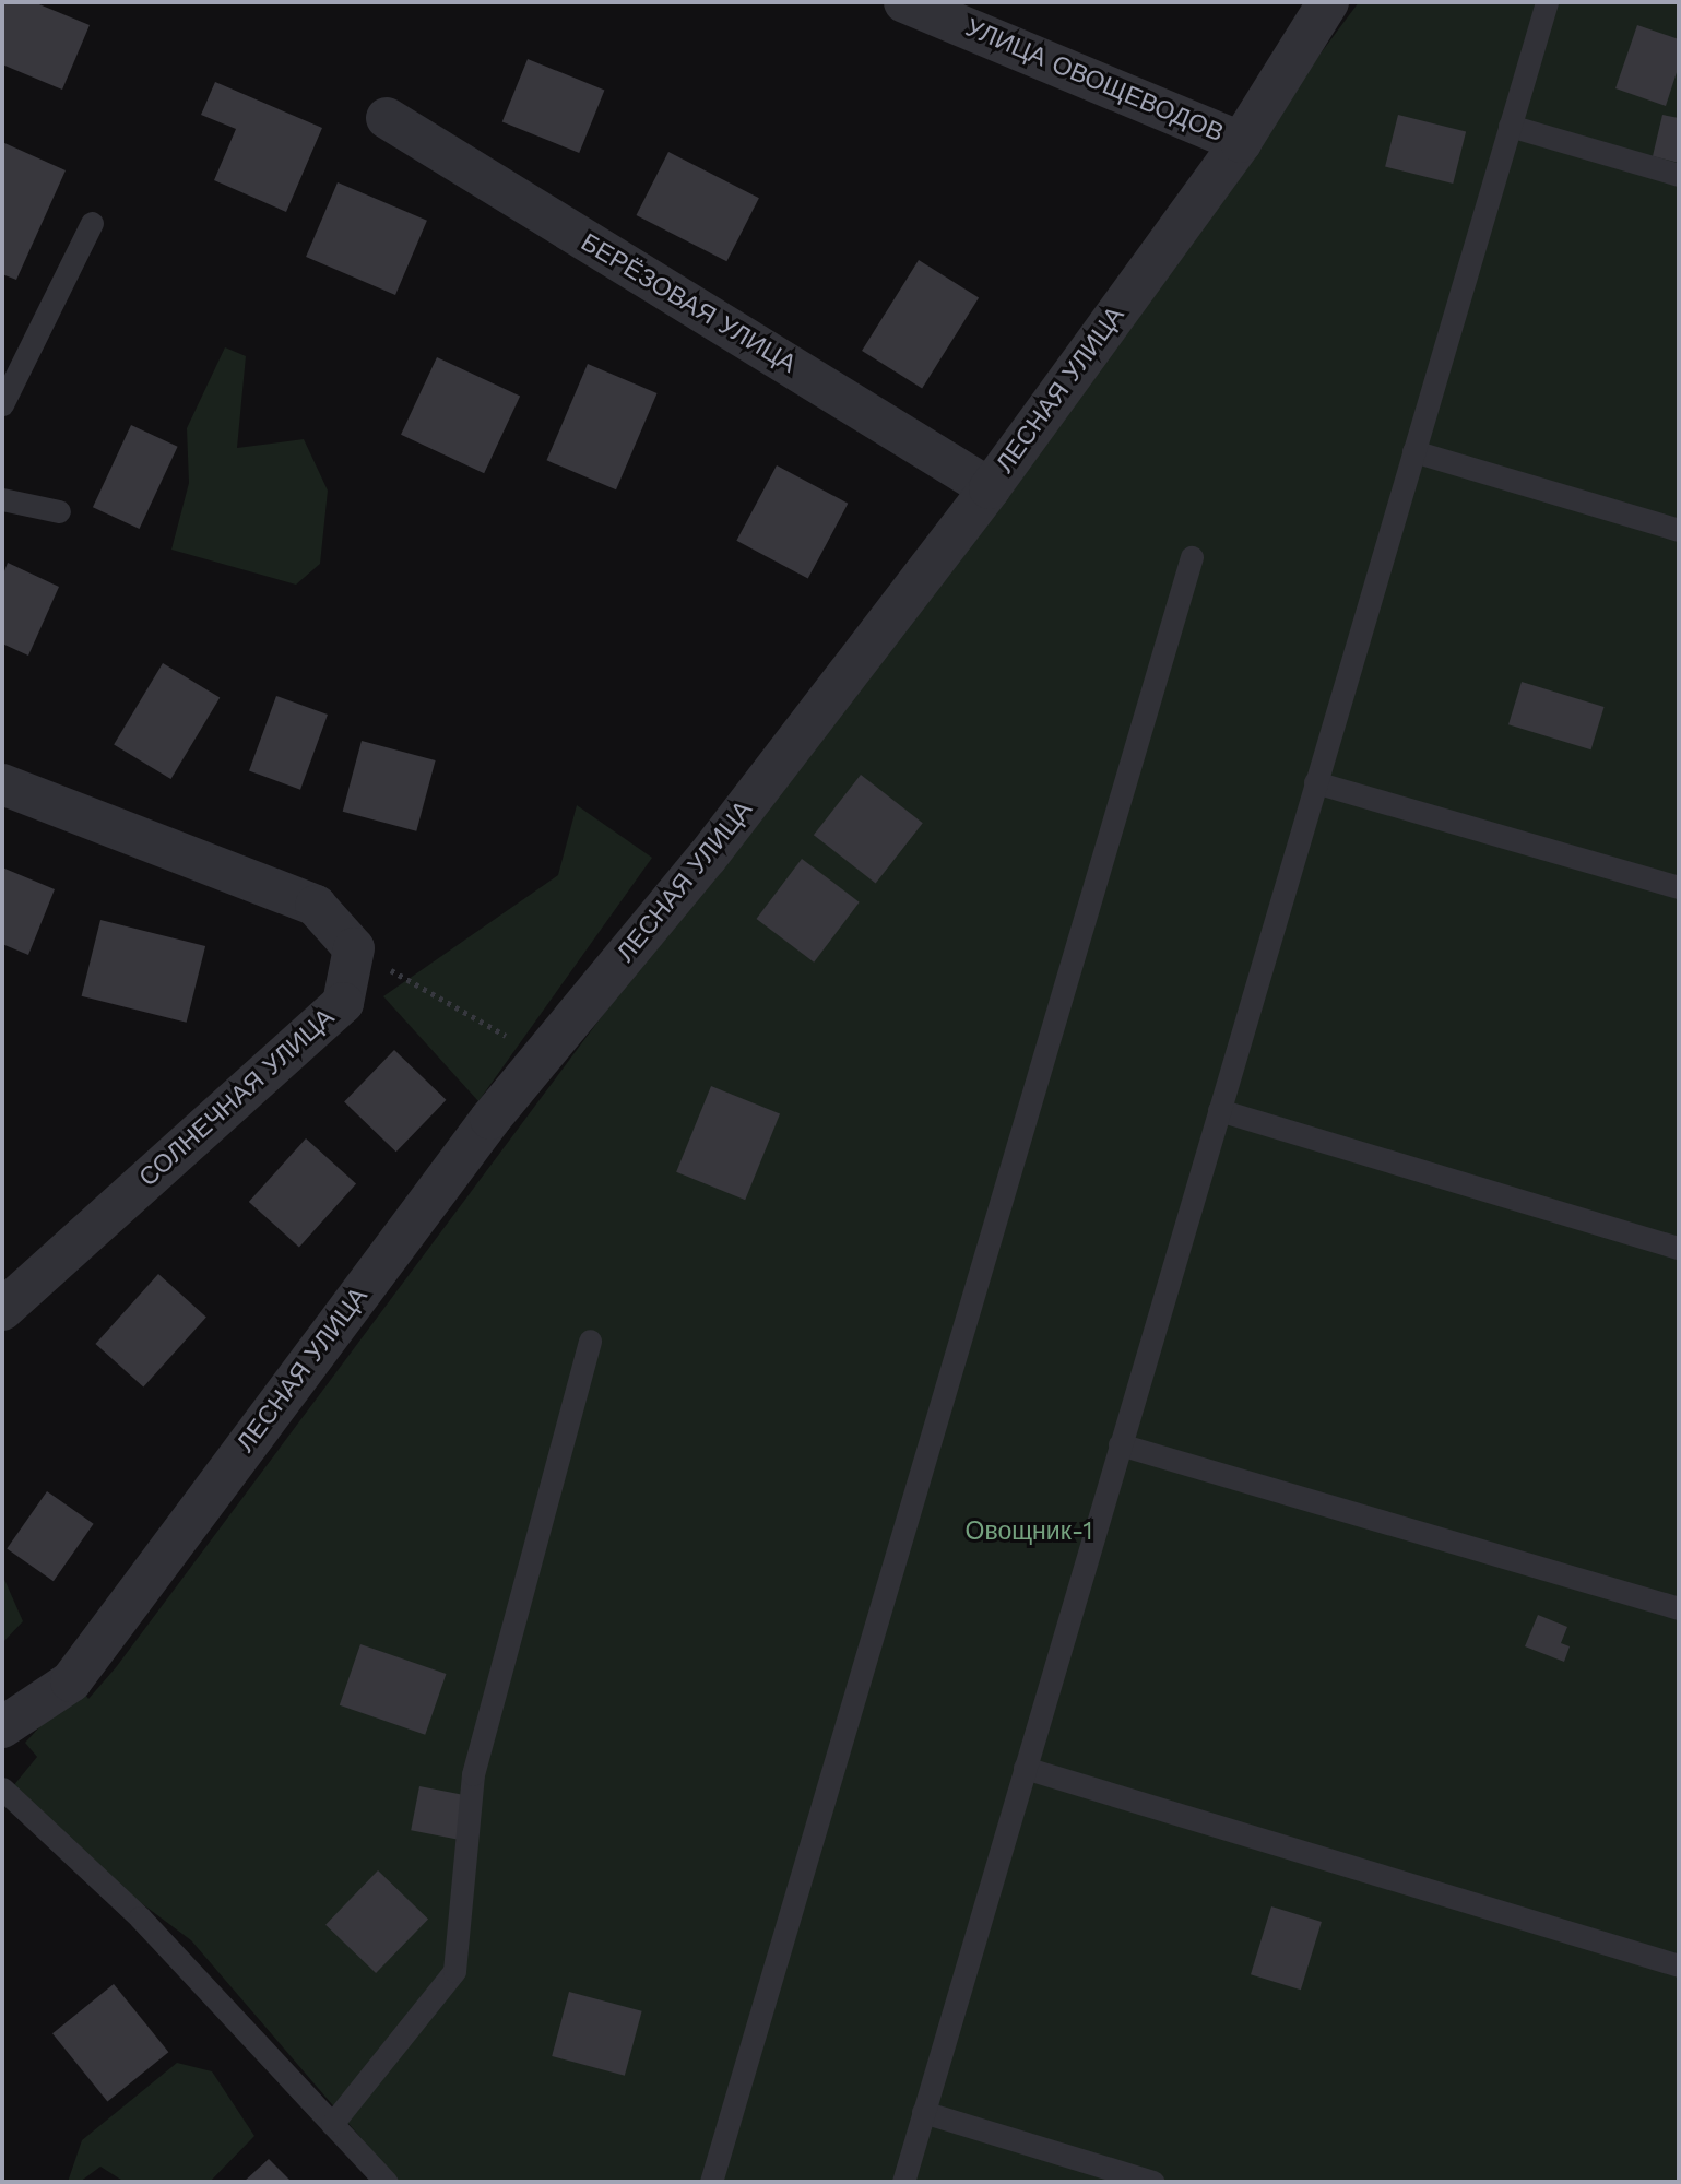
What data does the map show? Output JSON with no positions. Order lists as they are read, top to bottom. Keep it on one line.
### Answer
{"streets":{"street":["УЛИЦА ОВОЩЕВОДОВ","БЕРЁЗОВАЯ УЛИЦА","ЛЕСНАЯ УЛИЦА","СОЛНЕЧНАЯ УЛИЦА"]},"crossings":[["УЛИЦА ОВОЩЕВОДОВ","ЛЕСНАЯ УЛИЦА"],["БЕРЁЗОВАЯ УЛИЦА","ЛЕСНАЯ УЛИЦА"]],"parks":["Овощник-1"]}
